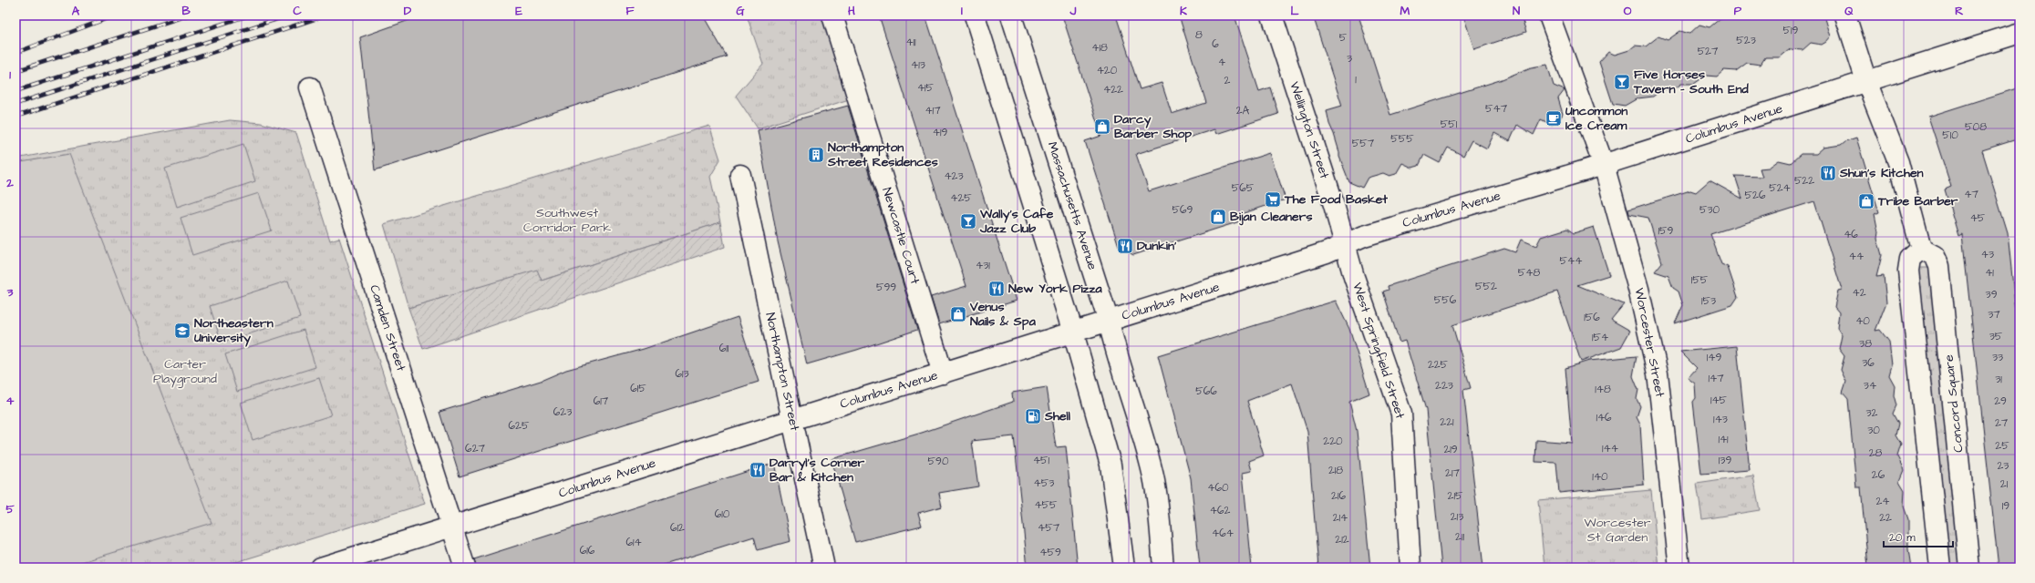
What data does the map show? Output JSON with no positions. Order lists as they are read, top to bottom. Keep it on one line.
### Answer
{"streets":{"street":["Columbus Avenue","Wellington Street","Massachusetts Avenue","Newcastle Court","Camden Street","Worcester Street","West Springfield Street","Northampton Street","Concord Square"]},"crossings":[["Columbus Avenue","Wellington Street"],["Columbus Avenue","Massachusetts Avenue"],["Columbus Avenue","Newcastle Court"],["Columbus Avenue","Camden Street"],["Columbus Avenue","Worcester Street"],["Columbus Avenue","West Springfield Street"],["Columbus Avenue","Northampton Street"],["Wellington Street","West Springfield Street"]],"parks":["Southwest Corridor Park","Carter Playground","Worcester St Garden"],"places":{"bar":["Five Horses Tavern - South End","Wally's Cafe Jazz Club"],"cafe":["Uncommon Ice Cream"],"shop":["Darcy Barber Shop","Tribe Barber","Bijan Cleaners","Venus Nails & Spa"],"building":["Northampton Street Residences"],"restaurant":["Shun's Kitchen","Dunkin'","New York Pizza","Darryl's Corner Bar & Kitchen"],"supermarket":["The Food Basket"],"school or university":["Northeastern University"],"fuel station":["Shell"]},"house_numbers":["519","8","5","523","411","6","418","527","3","4","413","420","1","2","415","422","547","417","2A","551","508","419","510","555","557","423","522","565","524","47","526","425","569","530","45","159","46","43","44","544","431","548","41","155","552","599","42","39","556","153","37","156","40","35","154","38","611","149","33","36","225","613","147","31","223","34","615","148","566","145","617","29","623","32","146","143","221","27","625","30","141","220","25","627","144","219","28","451","139","590","23","218","217","26","140","453","21","460","216","215","24","455","19","462","610","213","214","22","612","457","464","211","212","614","616","459"],"scale_bar":"20 m","grid":{"columns":["A","B","C","D","E","F","G","H","I","J","K","L","M","N","O","P","Q","R"],"rows":["1","2","3","4","5"]}}
